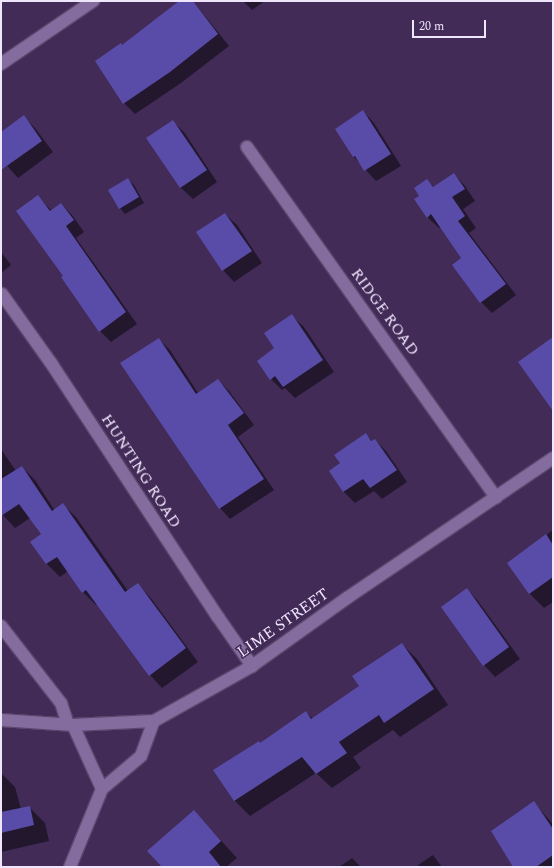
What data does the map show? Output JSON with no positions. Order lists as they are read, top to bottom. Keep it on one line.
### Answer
{"streets":{"street":["RIDGE ROAD","HUNTING ROAD","LIME STREET"]},"crossings":[["RIDGE ROAD","LIME STREET"],["HUNTING ROAD","LIME STREET"]],"scale_bar":"20 m"}
